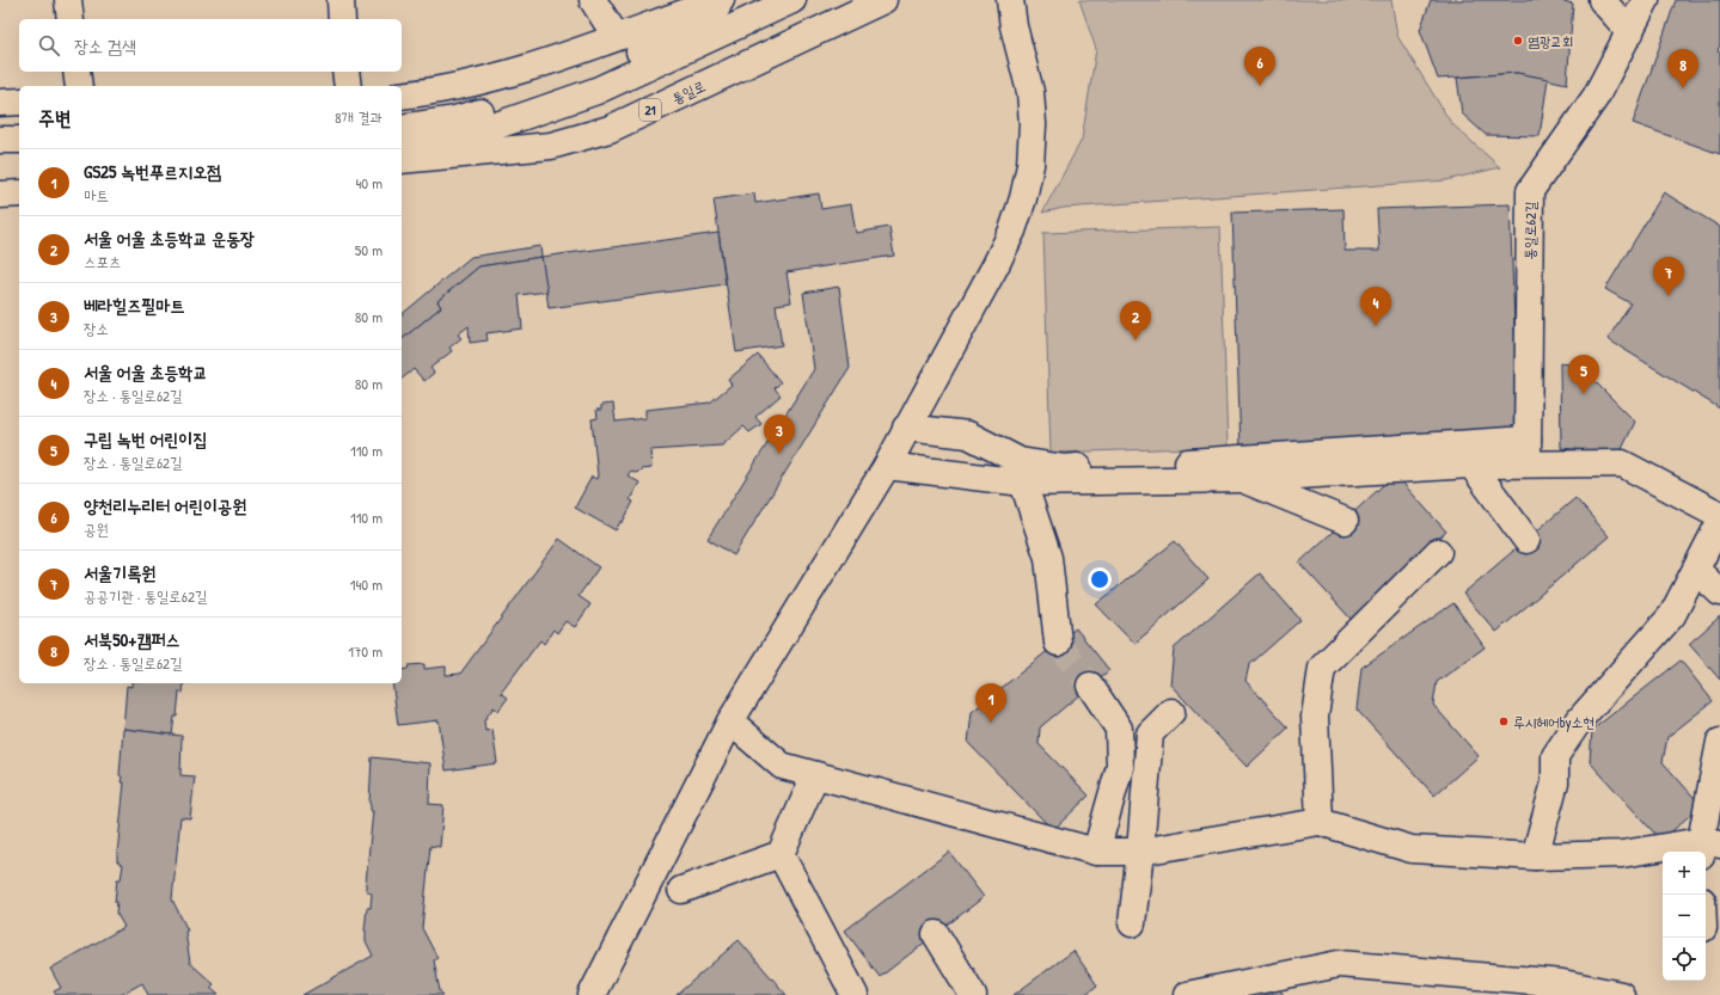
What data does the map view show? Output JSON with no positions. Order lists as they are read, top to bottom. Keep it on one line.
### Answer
{"streets":{"street":["통일로","21","통일로62길"]},"places":["염광교회","루시헤어by소현"],"page":{"search":"장소 검색","pins":["6","8","7","4","2","5","3","1"],"heading":["주변","8개 결과"],"list":[{"mark":"1","name":"GS25 녹번푸르지오점","note":"마트","value":"40 m"},{"mark":"2","name":"서울 어울 초등학교 운동장","note":"스포츠","value":"50 m"},{"mark":"3","name":"베라힐즈필마트","note":"장소","value":"80 m"},{"mark":"4","name":"서울 어울 초등학교","note":"장소 · 통일로62길","value":"80 m"},{"mark":"5","name":"구립 녹번 어린이집","note":"장소 · 통일로62길","value":"110 m"},{"mark":"6","name":"양천리누리터 어린이공원","note":"공원","value":"110 m"},{"mark":"7","name":"서울기록원","note":"공공기관 · 통일로62길","value":"140 m"},{"mark":"8","name":"서북50+캠퍼스","note":"장소 · 통일로62길","value":"170 m"}],"map_buttons":["+","−"]}}
